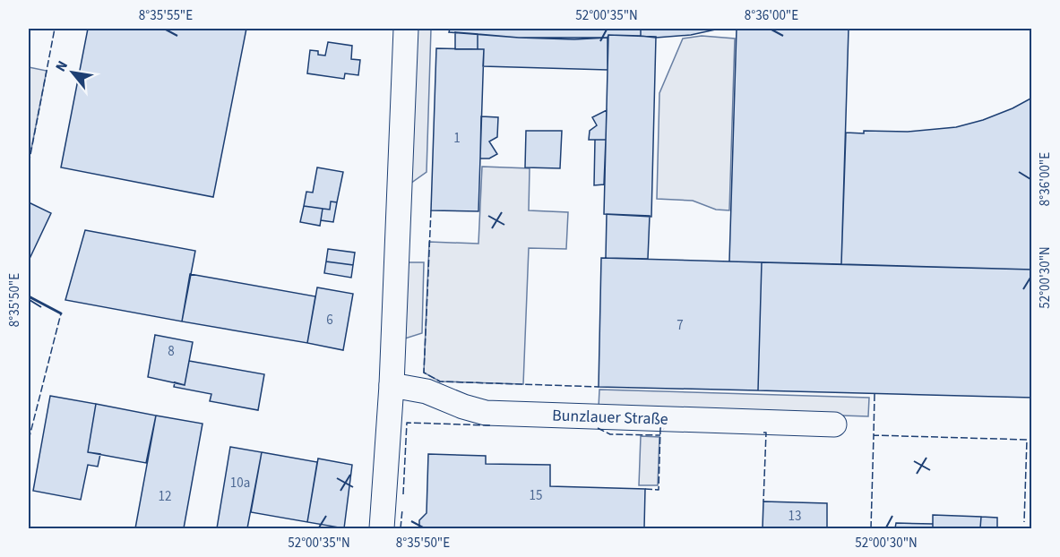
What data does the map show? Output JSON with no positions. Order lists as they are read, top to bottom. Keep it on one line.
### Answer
{"streets":{"street":["Bunzlauer Straße"]},"house_numbers":["1","6","7","8","10a","15","12","13"],"north":"top left","coordinates":["8°35'55\"E","52°00'35\"N","8°36'00\"E","52°00'30\"N","8°35'50\"E"]}
